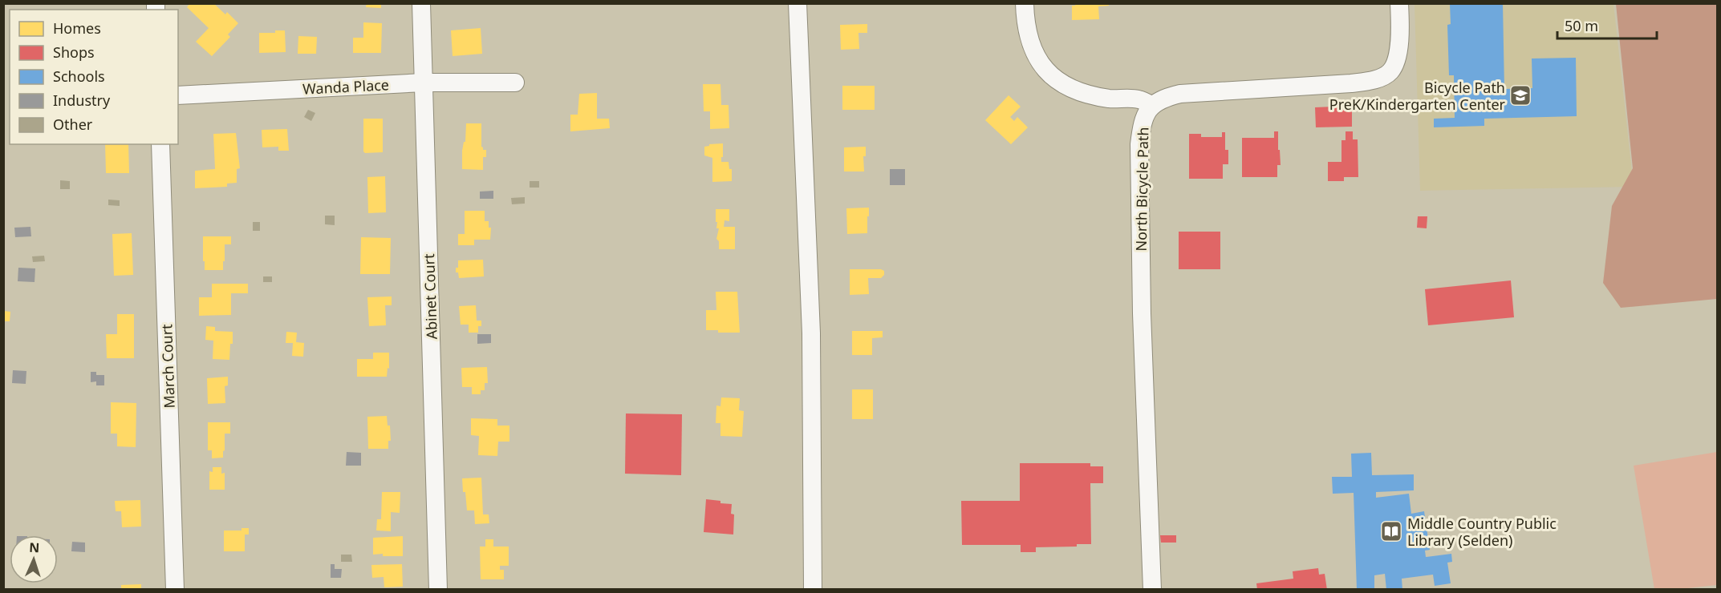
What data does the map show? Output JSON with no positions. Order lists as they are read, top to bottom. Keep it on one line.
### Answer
{"streets":{"street":["Wanda Place","North Bicycle Path","Abinet Court","March Court"]},"crossings":[["Wanda Place","Abinet Court"]],"places":{"school or university":["Bicycle Path PreK/Kindergarten Center"],"library":["Middle Country Public Library (Selden)"]},"legend":["Homes","Shops","Schools","Industry","Other"],"scale_bar":"50 m","north":"top"}
